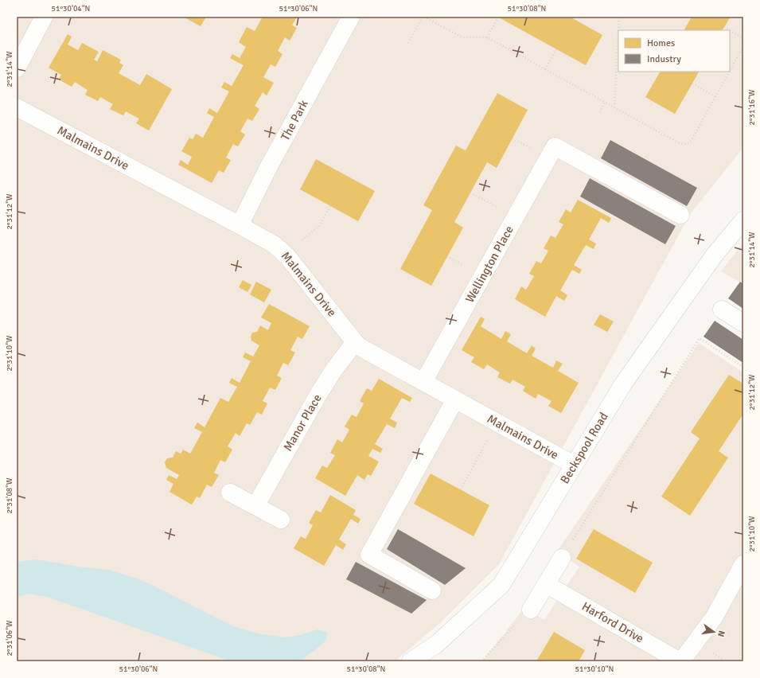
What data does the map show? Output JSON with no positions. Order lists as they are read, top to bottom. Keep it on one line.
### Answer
{"streets":{"street":["The Park","Malmains Drive","Wellington Place","Manor Place","Beckspool Road","Harford Drive"]},"crossings":[["The Park","Malmains Drive"],["Malmains Drive","Wellington Place"],["Malmains Drive","Manor Place"],["Malmains Drive","Beckspool Road"]],"legend":["Homes","Industry"],"north":"right","coordinates":["51°30'04\"N","51°30'06\"N","51°30'08\"N","2°31'14\"W","2°31'16\"W","2°31'12\"W","2°31'10\"W","2°31'08\"W","2°31'06\"W","51°30'10\"N"]}
